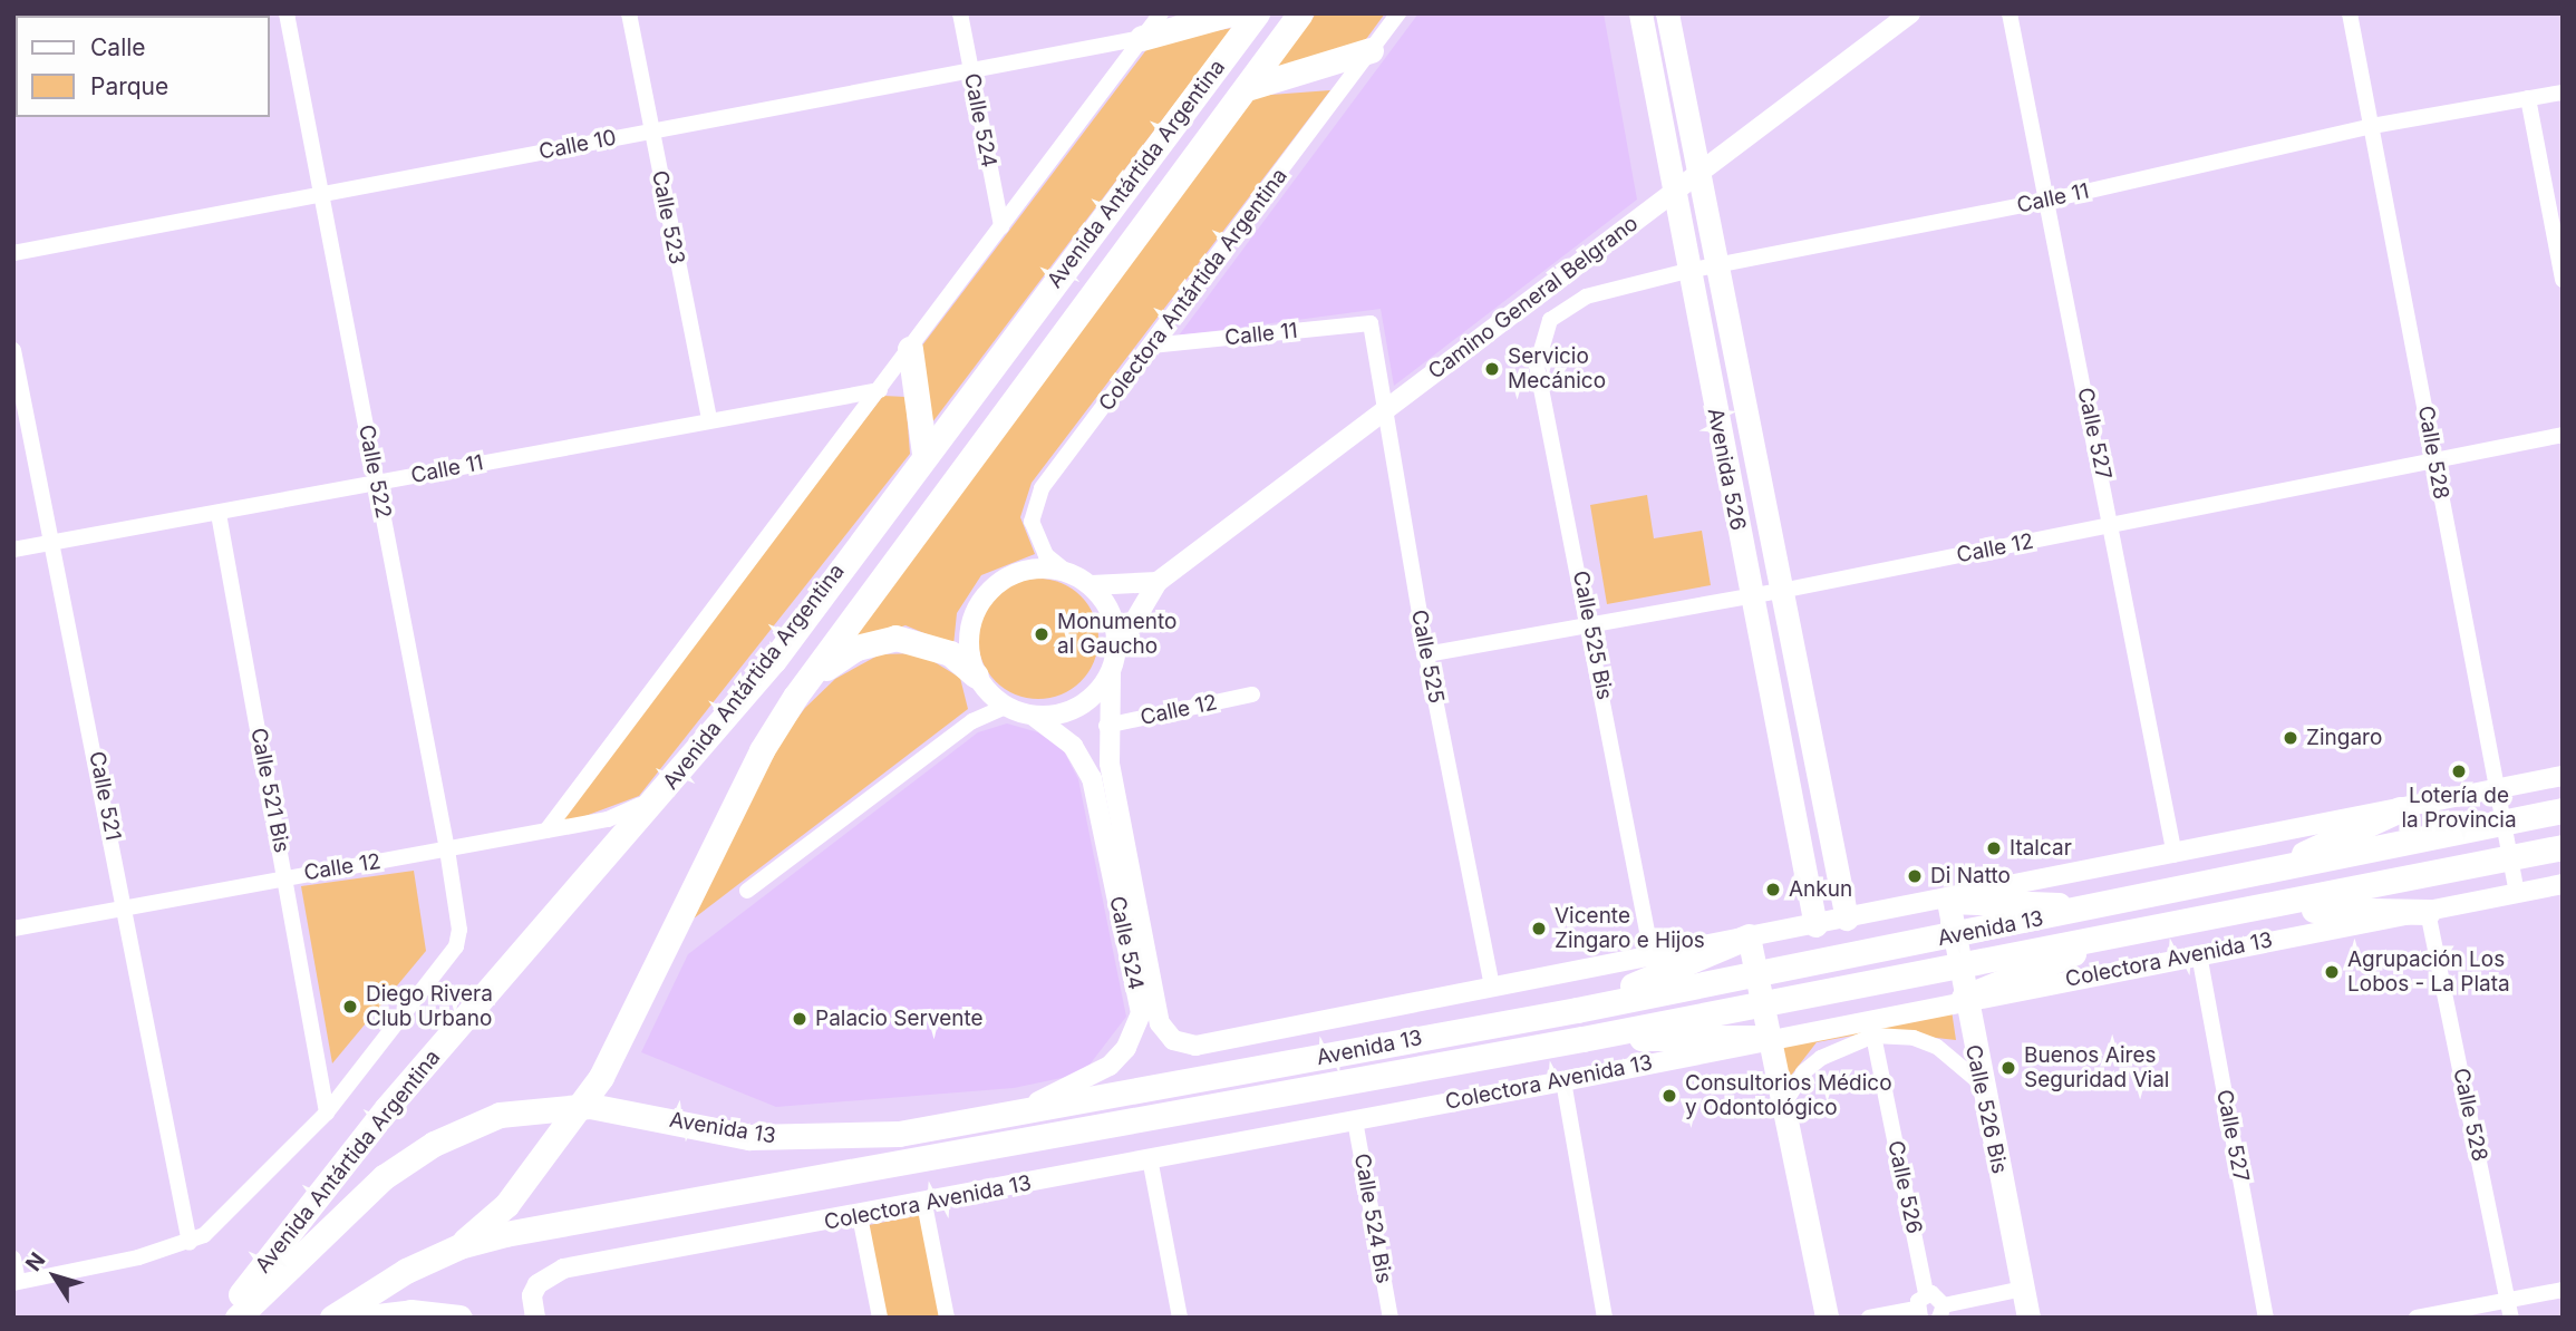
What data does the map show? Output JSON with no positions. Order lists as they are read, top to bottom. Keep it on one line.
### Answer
{"streets":{"main road":["Avenida Antártida Argentina","Avenida 526","Avenida 13","Calle 526 Bis"],"street":["Calle 524","Calle 10","Calle 11","Calle 523","Colectora Antártida Argentina","Camino General Belgrano","Calle 527","Calle 528","Calle 522","Calle 12","Calle 525 Bis","Calle 525","Calle 521 Bis","Calle 521","Colectora Avenida 13","Calle 526","Calle 524 Bis"]},"crossings":[["Calle 524","Calle 10"],["Calle 524","Colectora Antártida Argentina"],["Calle 524","Camino General Belgrano"],["Calle 524","Calle 12"],["Calle 524","Calle 525"],["Calle 524","Avenida 13"],["Calle 10","Calle 523"],["Calle 10","Calle 522"],["Avenida Antártida Argentina","Calle 12"],["Avenida Antártida Argentina","Avenida 13"],["Calle 11","Calle 523"],["Calle 11","Colectora Antártida Argentina"],["Calle 11","Calle 527"],["Calle 11","Calle 528"],["Calle 11","Avenida 526"],["Calle 11","Calle 522"],["Calle 11","Calle 525 Bis"],["Calle 11","Calle 525"],["Calle 11","Calle 521 Bis"],["Calle 11","Calle 521"],["Colectora Antártida Argentina","Camino General Belgrano"],["Camino General Belgrano","Avenida 526"],["Camino General Belgrano","Calle 525"],["Calle 527","Calle 12"],["Calle 527","Colectora Avenida 13"],["Calle 528","Calle 12"],["Calle 528","Avenida 13"],["Calle 528","Colectora Avenida 13"],["Avenida 526","Calle 12"],["Calle 522","Calle 12"],["Calle 522","Calle 521 Bis"],["Calle 12","Calle 525 Bis"],["Calle 12","Calle 525"],["Calle 12","Calle 521 Bis"],["Calle 12","Calle 521"],["Avenida 13","Calle 526 Bis"],["Colectora Avenida 13","Calle 526 Bis"],["Colectora Avenida 13","Calle 524 Bis"]],"places":["Servicio Mecánico","Monumento al Gaucho","Zingaro","Lotería de la Provincia","Italcar","Di Natto","Ankun","Vicente Zingaro e Hijos","Agrupación Los Lobos - La Plata","Diego Rivera Club Urbano","Palacio Servente","Buenos Aires Seguridad Vial","Consultorios Médico y Odontológico"],"legend":["Calle","Parque"],"north":"top left"}
